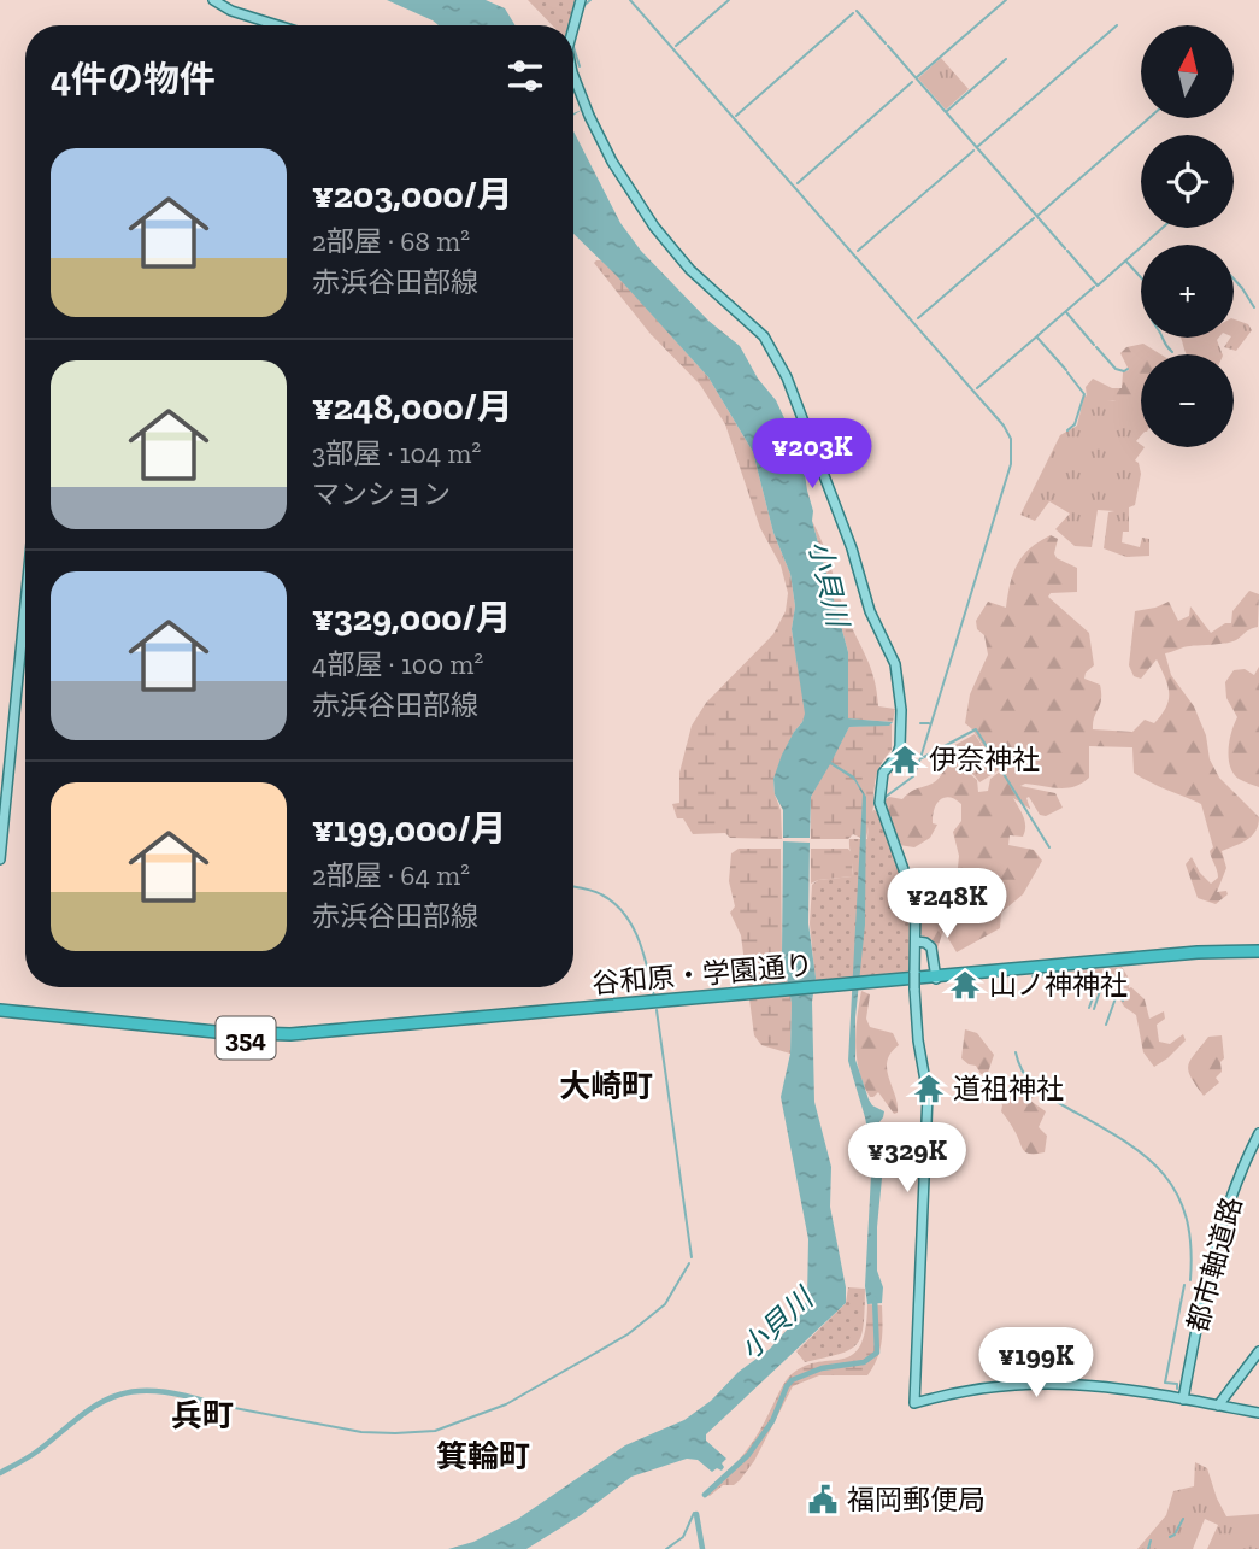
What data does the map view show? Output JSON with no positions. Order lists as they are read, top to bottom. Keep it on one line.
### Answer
{"streets":{"highway":["谷和原・学園通り","354"],"main road":["都市軸道路"]},"districts":["大崎町","兵町","箕輪町"],"water":["小貝川"],"places":{"temple":["伊奈神社","山ノ神神社","道祖神社"],"public building":["福岡郵便局"]},"north":"top","page":{"map_buttons":["+","−"],"heading":"4件の物件","list":[{"name":"¥203,000/月","note":"2部屋 · 68 m² · 赤浜谷田部線"},{"name":"¥248,000/月","note":"3部屋 · 104 m² · マンション"},{"name":"¥329,000/月","note":"4部屋 · 100 m² · 赤浜谷田部線"},{"name":"¥199,000/月","note":"2部屋 · 64 m² · 赤浜谷田部線"}],"price":["¥203K","¥248K","¥329K","¥199K"]}}
